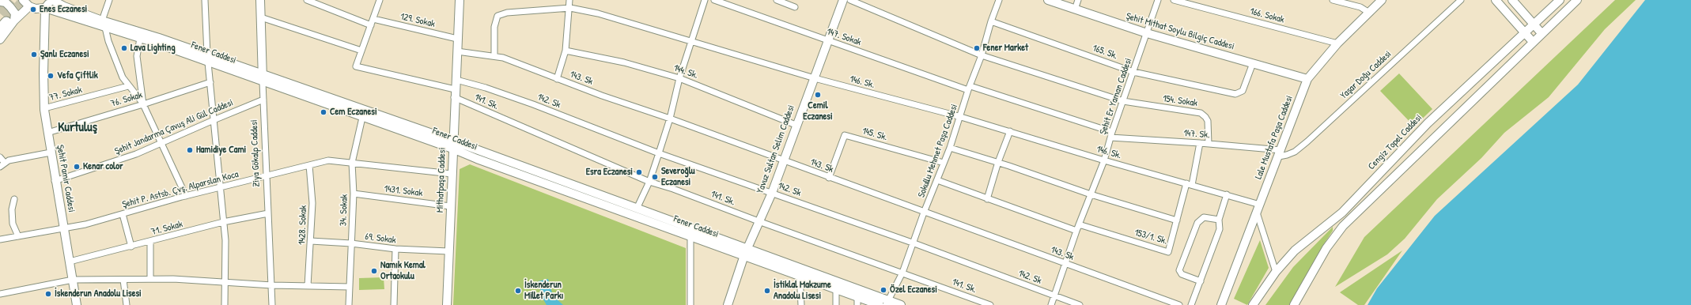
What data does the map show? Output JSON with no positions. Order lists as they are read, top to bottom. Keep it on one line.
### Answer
{"streets":{"street":["166. Sokak","129. Sokak","Şehit Mithat Soylu Bilgiç Caddesi","147. Sokak","165. Sk.","Fener Caddesi","144. Sk.","Yaşar Doğu Caddesi","143. Sk","146. Sk.","77. Sokak","Şehit Er Yaman Caddesi","76. Sokak","142. Sk","154. Sokak","141. Sk.","Şehit Jandarma Çavuş Ali Gül Caddesi","145. Sk.","147. Sk.","Lale Mustafa Paşa Caddesi","Cengiz Topel Caddesi","Yavuz Sultan Selim Caddesi","Sokullu Mehmet Paşa Caddesi","Ziya Gökalp Caddesi","Şehit Pamir Caddesi","Mithatpaşa Caddesi","Şehit P. Astsb. Çvş. Alparslan Koca","1431. Sokak","34. Sokak","1428. Sokak","71. Sokak","153/1. Sk.","69. Sokak"]},"crossings":[["166. Sokak","Lale Mustafa Paşa Caddesi"],["129. Sokak","Mithatpaşa Caddesi"],["Şehit Mithat Soylu Bilgiç Caddesi","165. Sk."],["Şehit Mithat Soylu Bilgiç Caddesi","Şehit Er Yaman Caddesi"],["Şehit Mithat Soylu Bilgiç Caddesi","Lale Mustafa Paşa Caddesi"],["147. Sokak","Şehit Er Yaman Caddesi"],["147. Sokak","147. Sk."],["147. Sokak","Yavuz Sultan Selim Caddesi"],["147. Sokak","Sokullu Mehmet Paşa Caddesi"],["165. Sk.","Şehit Er Yaman Caddesi"],["165. Sk.","Sokullu Mehmet Paşa Caddesi"],["Fener Caddesi","Yavuz Sultan Selim Caddesi"],["Fener Caddesi","Sokullu Mehmet Paşa Caddesi"],["Fener Caddesi","Ziya Gökalp Caddesi"],["Fener Caddesi","Şehit Pamir Caddesi"],["Fener Caddesi","Mithatpaşa Caddesi"],["Fener Caddesi","34. Sokak"],["144. Sk.","Yavuz Sultan Selim Caddesi"],["Yaşar Doğu Caddesi","147. Sk."],["Yaşar Doğu Caddesi","Lale Mustafa Paşa Caddesi"],["143. Sk","146. Sk."],["143. Sk","Şehit Er Yaman Caddesi"],["143. Sk","145. Sk."],["143. Sk","Yavuz Sultan Selim Caddesi"],["143. Sk","Sokullu Mehmet Paşa Caddesi"],["143. Sk","Mithatpaşa Caddesi"],["146. Sk.","Şehit Er Yaman Caddesi"],["146. Sk.","Lale Mustafa Paşa Caddesi"],["146. Sk.","Yavuz Sultan Selim Caddesi"],["146. Sk.","Sokullu Mehmet Paşa Caddesi"],["146. Sk.","153/1. Sk."],["77. Sokak","Şehit Pamir Caddesi"],["Şehit Er Yaman Caddesi","142. Sk"],["Şehit Er Yaman Caddesi","154. Sokak"],["Şehit Er Yaman Caddesi","147. Sk."],["Şehit Er Yaman Caddesi","153/1. Sk."],["76. Sokak","Şehit Pamir Caddesi"],["142. Sk","Yavuz Sultan Selim Caddesi"],["142. Sk","Sokullu Mehmet Paşa Caddesi"],["142. Sk","Mithatpaşa Caddesi"],["154. Sokak","147. Sk."],["154. Sokak","Sokullu Mehmet Paşa Caddesi"],["141. Sk.","Yavuz Sultan Selim Caddesi"],["141. Sk.","Sokullu Mehmet Paşa Caddesi"],["141. Sk.","Mithatpaşa Caddesi"],["Şehit Jandarma Çavuş Ali Gül Caddesi","Ziya Gökalp Caddesi"],["Şehit Jandarma Çavuş Ali Gül Caddesi","Şehit Pamir Caddesi"],["145. Sk.","Sokullu Mehmet Paşa Caddesi"],["147. Sk.","Lale Mustafa Paşa Caddesi"],["147. Sk.","153/1. Sk."],["Ziya Gökalp Caddesi","Şehit P. Astsb. Çvş. Alparslan Koca"],["Ziya Gökalp Caddesi","71. Sokak"],["Şehit Pamir Caddesi","Şehit P. Astsb. Çvş. Alparslan Koca"],["Şehit Pamir Caddesi","71. Sokak"],["Mithatpaşa Caddesi","Şehit P. Astsb. Çvş. Alparslan Koca"],["Mithatpaşa Caddesi","1431. Sokak"],["Mithatpaşa Caddesi","69. Sokak"],["Şehit P. Astsb. Çvş. Alparslan Koca","34. Sokak"],["Şehit P. Astsb. Çvş. Alparslan Koca","1428. Sokak"],["1431. Sokak","34. Sokak"],["34. Sokak","69. Sokak"],["1428. Sokak","69. Sokak"]],"districts":["Kurtuluş"],"places":["Enes Eczanesi","Lava Lighting","Fener Market","Şanlı Eczanesi","Vefa Çiftlik","Cemil Eczanesi","Cem Eczanesi","Hamidiye Cami","Kenar color","Esra Eczanesi","Severoğlu Eczanesi","Namık Kemal Ortaokulu","Özel Eczanesi","İskenderun Millet Parkı","İstiklal Makzume Anadolu Lisesi","İskenderun Anadolu Lisesi"]}
